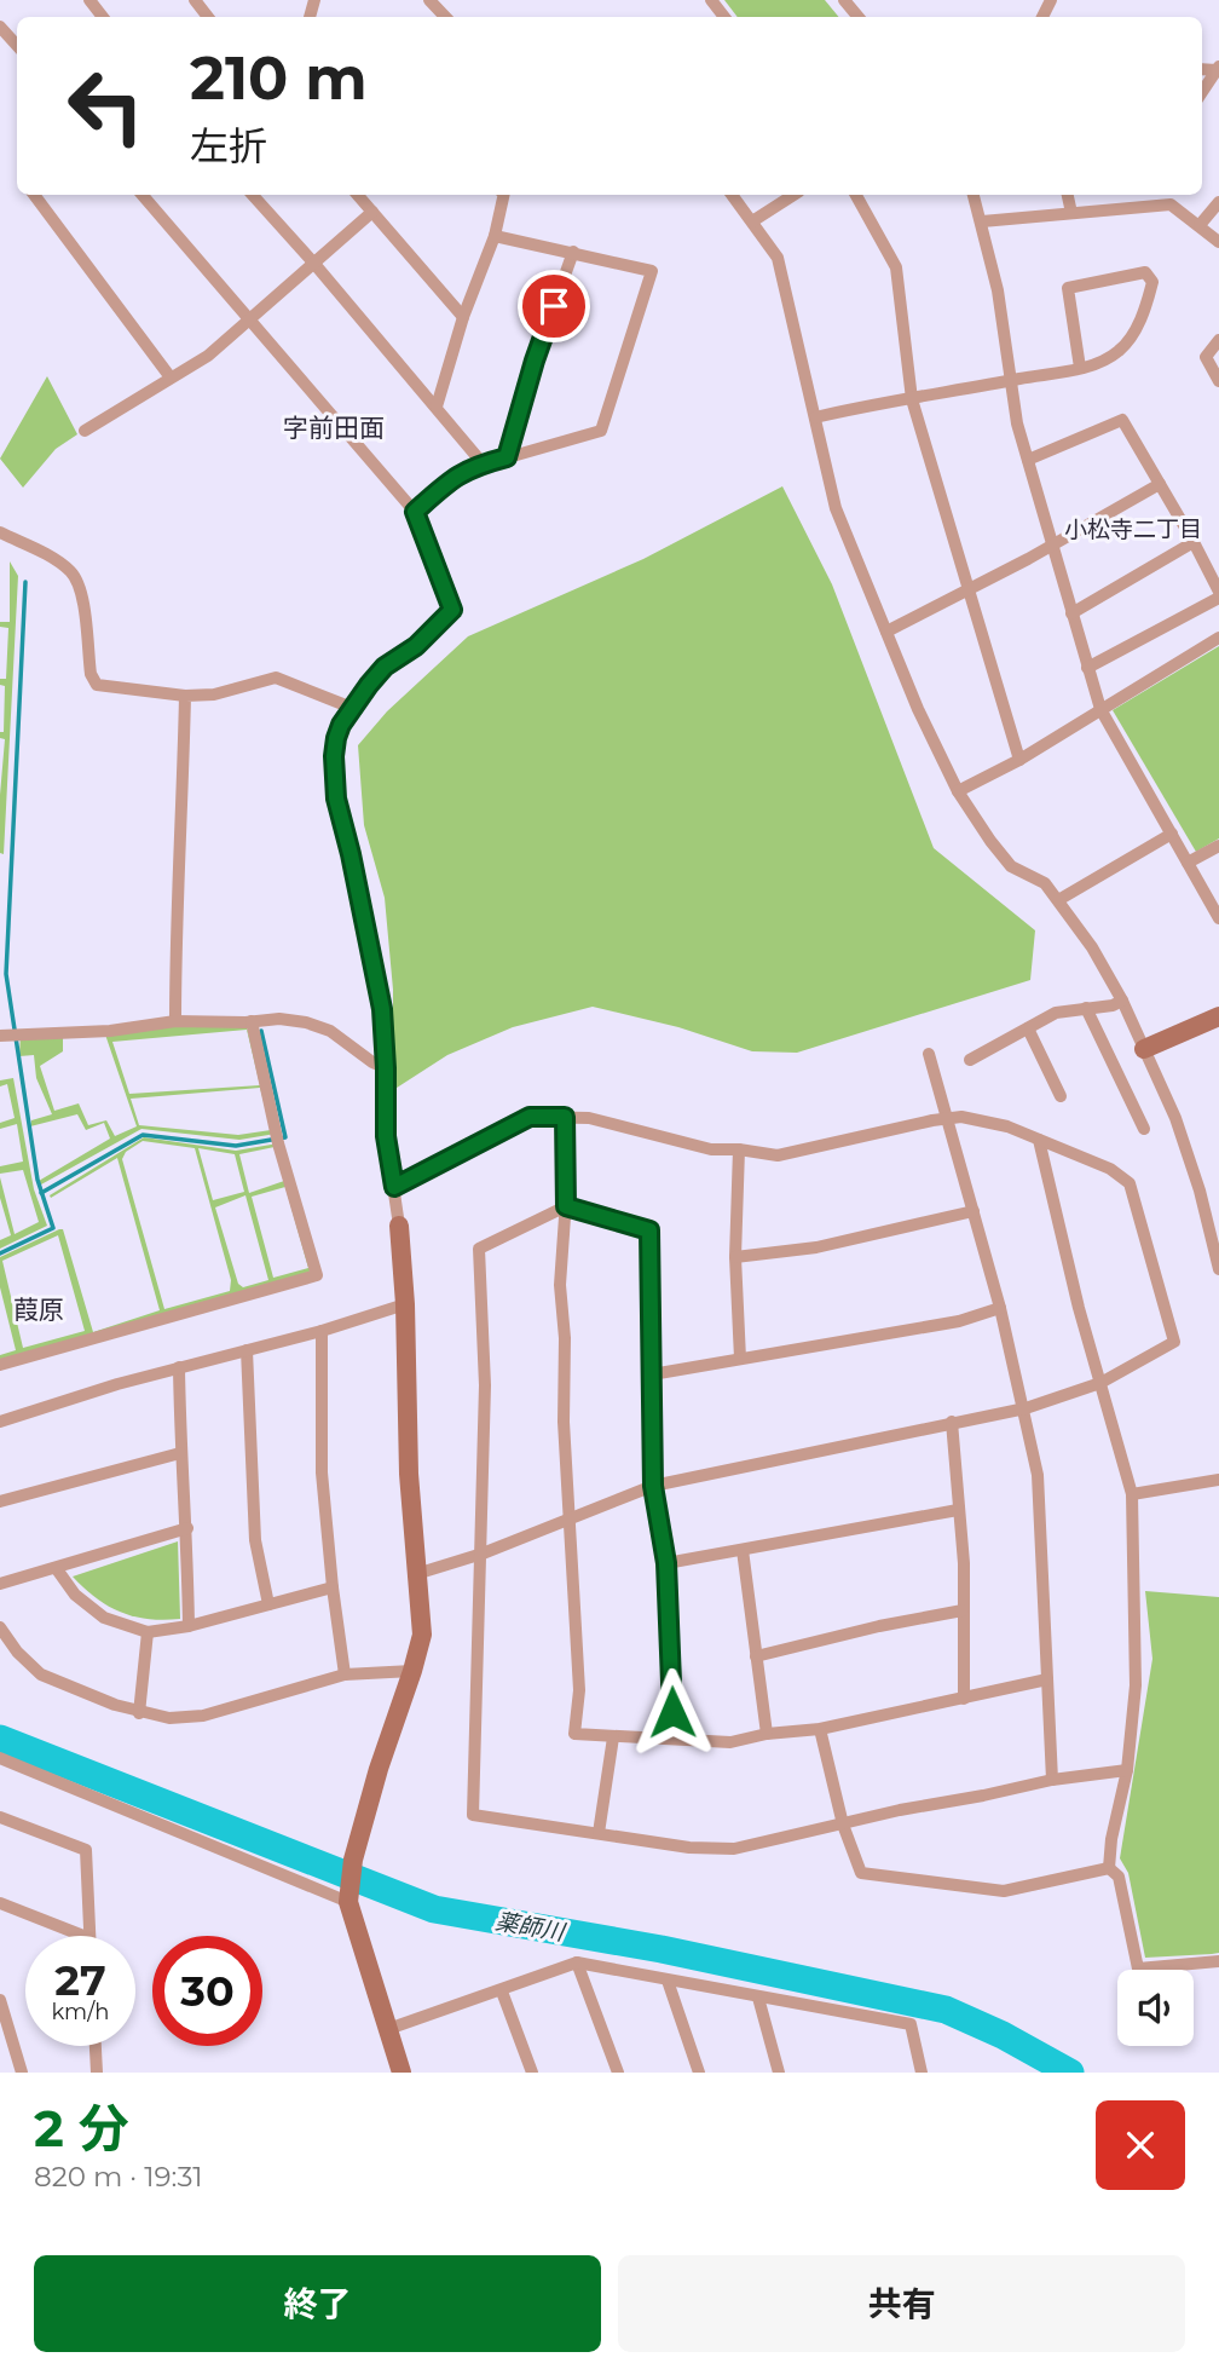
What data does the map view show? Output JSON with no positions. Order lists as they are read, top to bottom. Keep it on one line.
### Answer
{"districts":["字前田面","小松寺二丁目","葭原"],"water":["薬師川"],"page":{"turn":["210 m","左折"],"speed":"27 km/h","limit":"30","heading":["2 分","820 m · 19:31"],"buttons":["終了","共有"]}}
